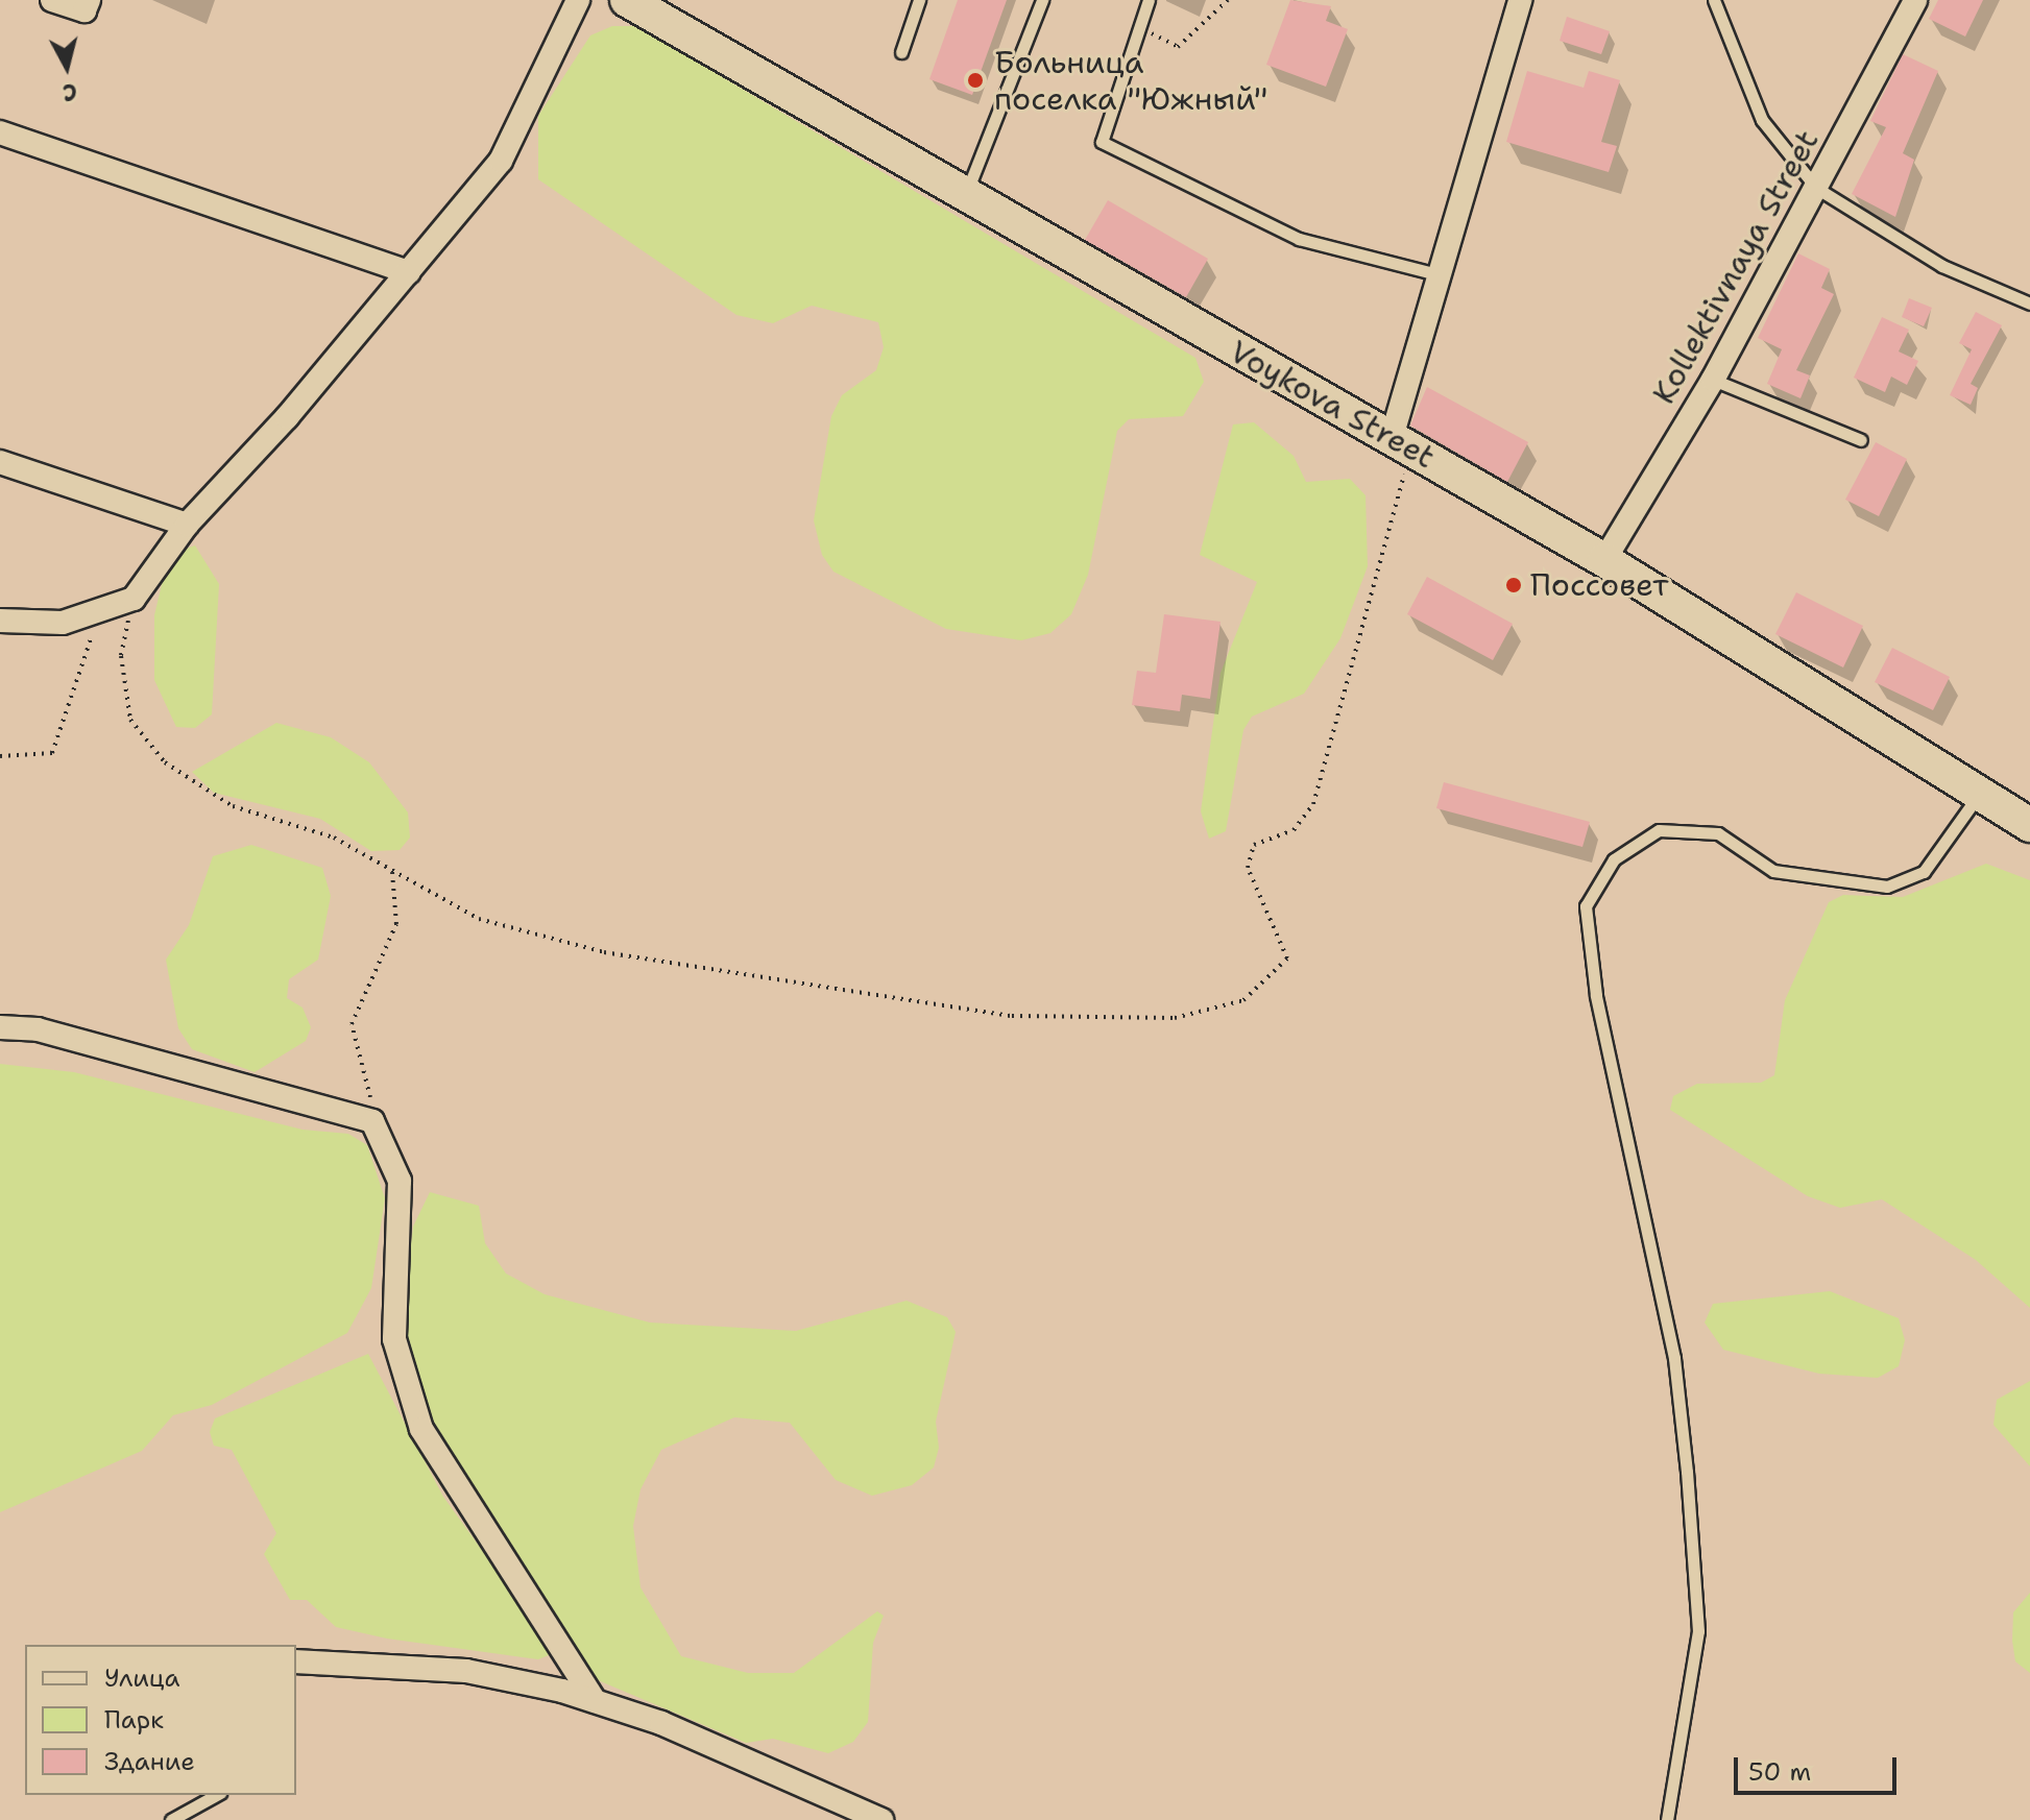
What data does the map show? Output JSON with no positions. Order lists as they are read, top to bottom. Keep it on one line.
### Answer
{"streets":{"street":["Kollektivnaya Street","Voykova Street"]},"crossings":[["Kollektivnaya Street","Voykova Street"]],"places":["Больница поселка \"Южный\"","Поссовет"],"legend":["Улица","Парк","Здание"],"scale_bar":"50 m","north":"bottom"}
